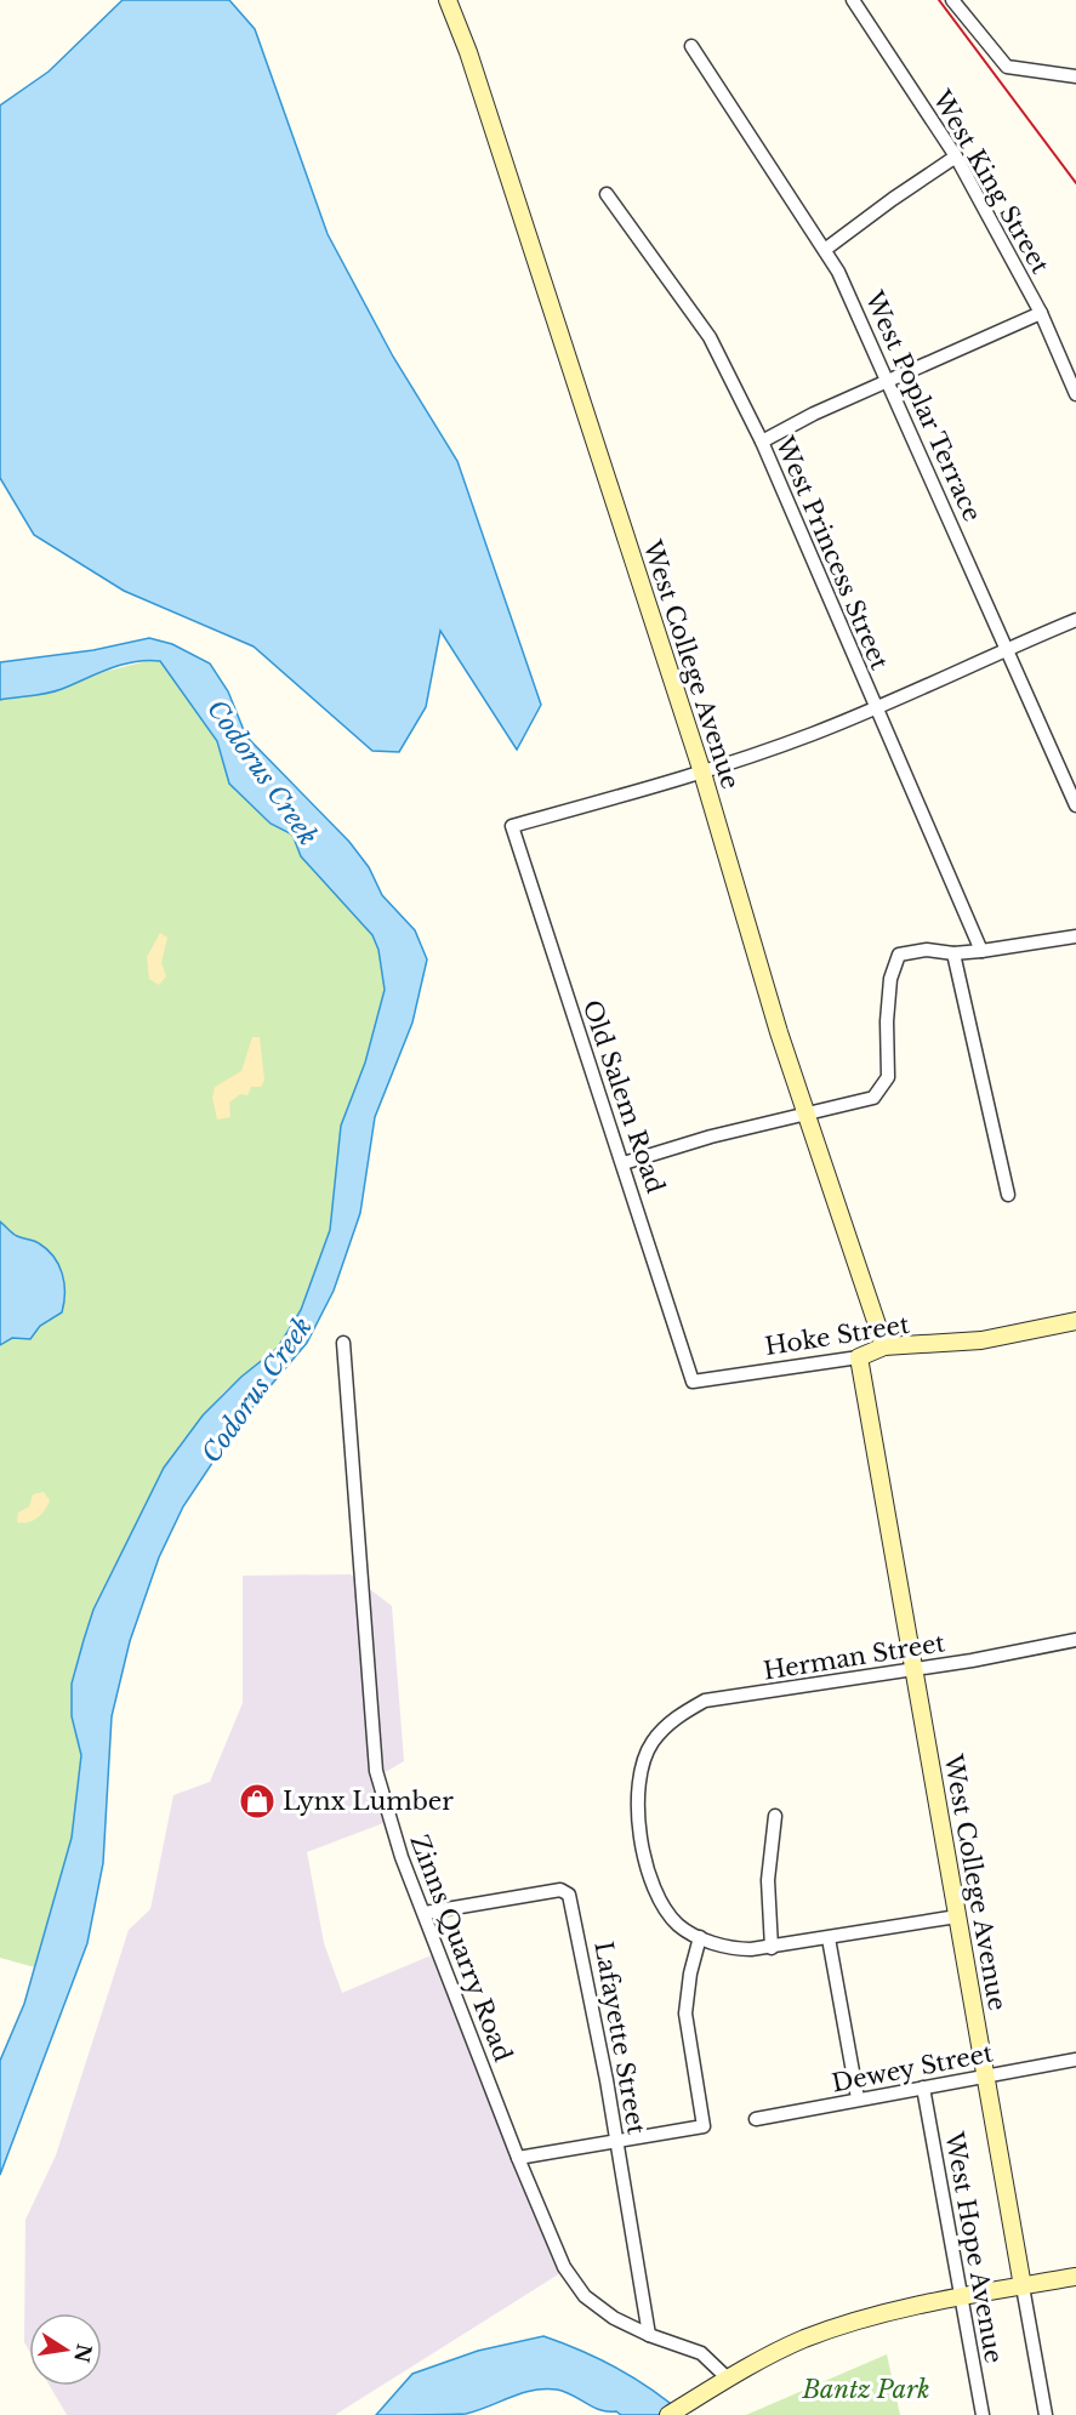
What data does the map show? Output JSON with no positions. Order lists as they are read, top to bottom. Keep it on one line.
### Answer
{"streets":{"street":["West King Street","West Poplar Terrace","West Princess Street","West College Avenue","Old Salem Road","Hoke Street","Herman Street","Zinns Quarry Road","Lafayette Street","Dewey Street","West Hope Avenue"]},"crossings":[["West College Avenue","Old Salem Road"],["West College Avenue","Hoke Street"],["West College Avenue","Herman Street"],["West College Avenue","Dewey Street"],["Old Salem Road","Hoke Street"],["Zinns Quarry Road","Lafayette Street"],["Dewey Street","West Hope Avenue"]],"water":["Codorus Creek"],"parks":["Bantz Park"],"places":{"shop":["Lynx Lumber"]},"north":"right"}
